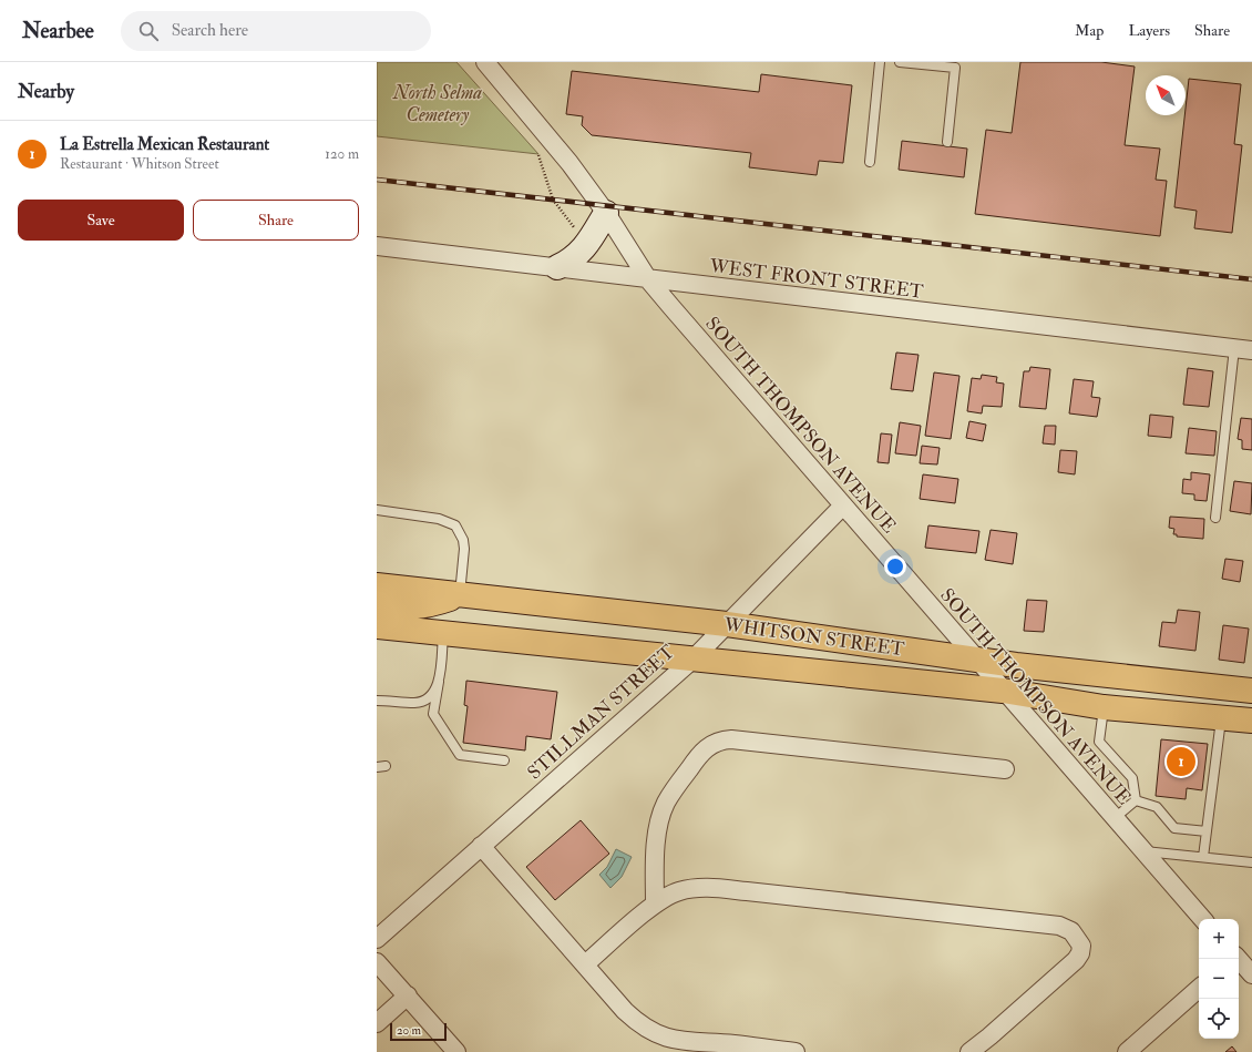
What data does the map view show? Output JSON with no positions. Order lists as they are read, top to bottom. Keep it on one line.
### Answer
{"streets":{"main road":["WHITSON STREET"],"street":["WEST FRONT STREET","SOUTH THOMPSON AVENUE","STILLMAN STREET"]},"crossings":[["WEST FRONT STREET","SOUTH THOMPSON AVENUE"],["SOUTH THOMPSON AVENUE","WHITSON STREET"],["SOUTH THOMPSON AVENUE","STILLMAN STREET"],["WHITSON STREET","STILLMAN STREET"]],"parks":["North Selma Cemetery"],"scale_bar":"20 m","north":"top left","page":{"header":"Nearbee","search":"Search here","nav":["Map","Layers","Share"],"heading":"Nearby","list":[{"mark":"1","name":"La Estrella Mexican Restaurant","note":"Restaurant · Whitson Street","value":"120 m"}],"buttons":["Save","Share"],"pins":"1","map_buttons":["+","−"],"scale":"20 m"}}
